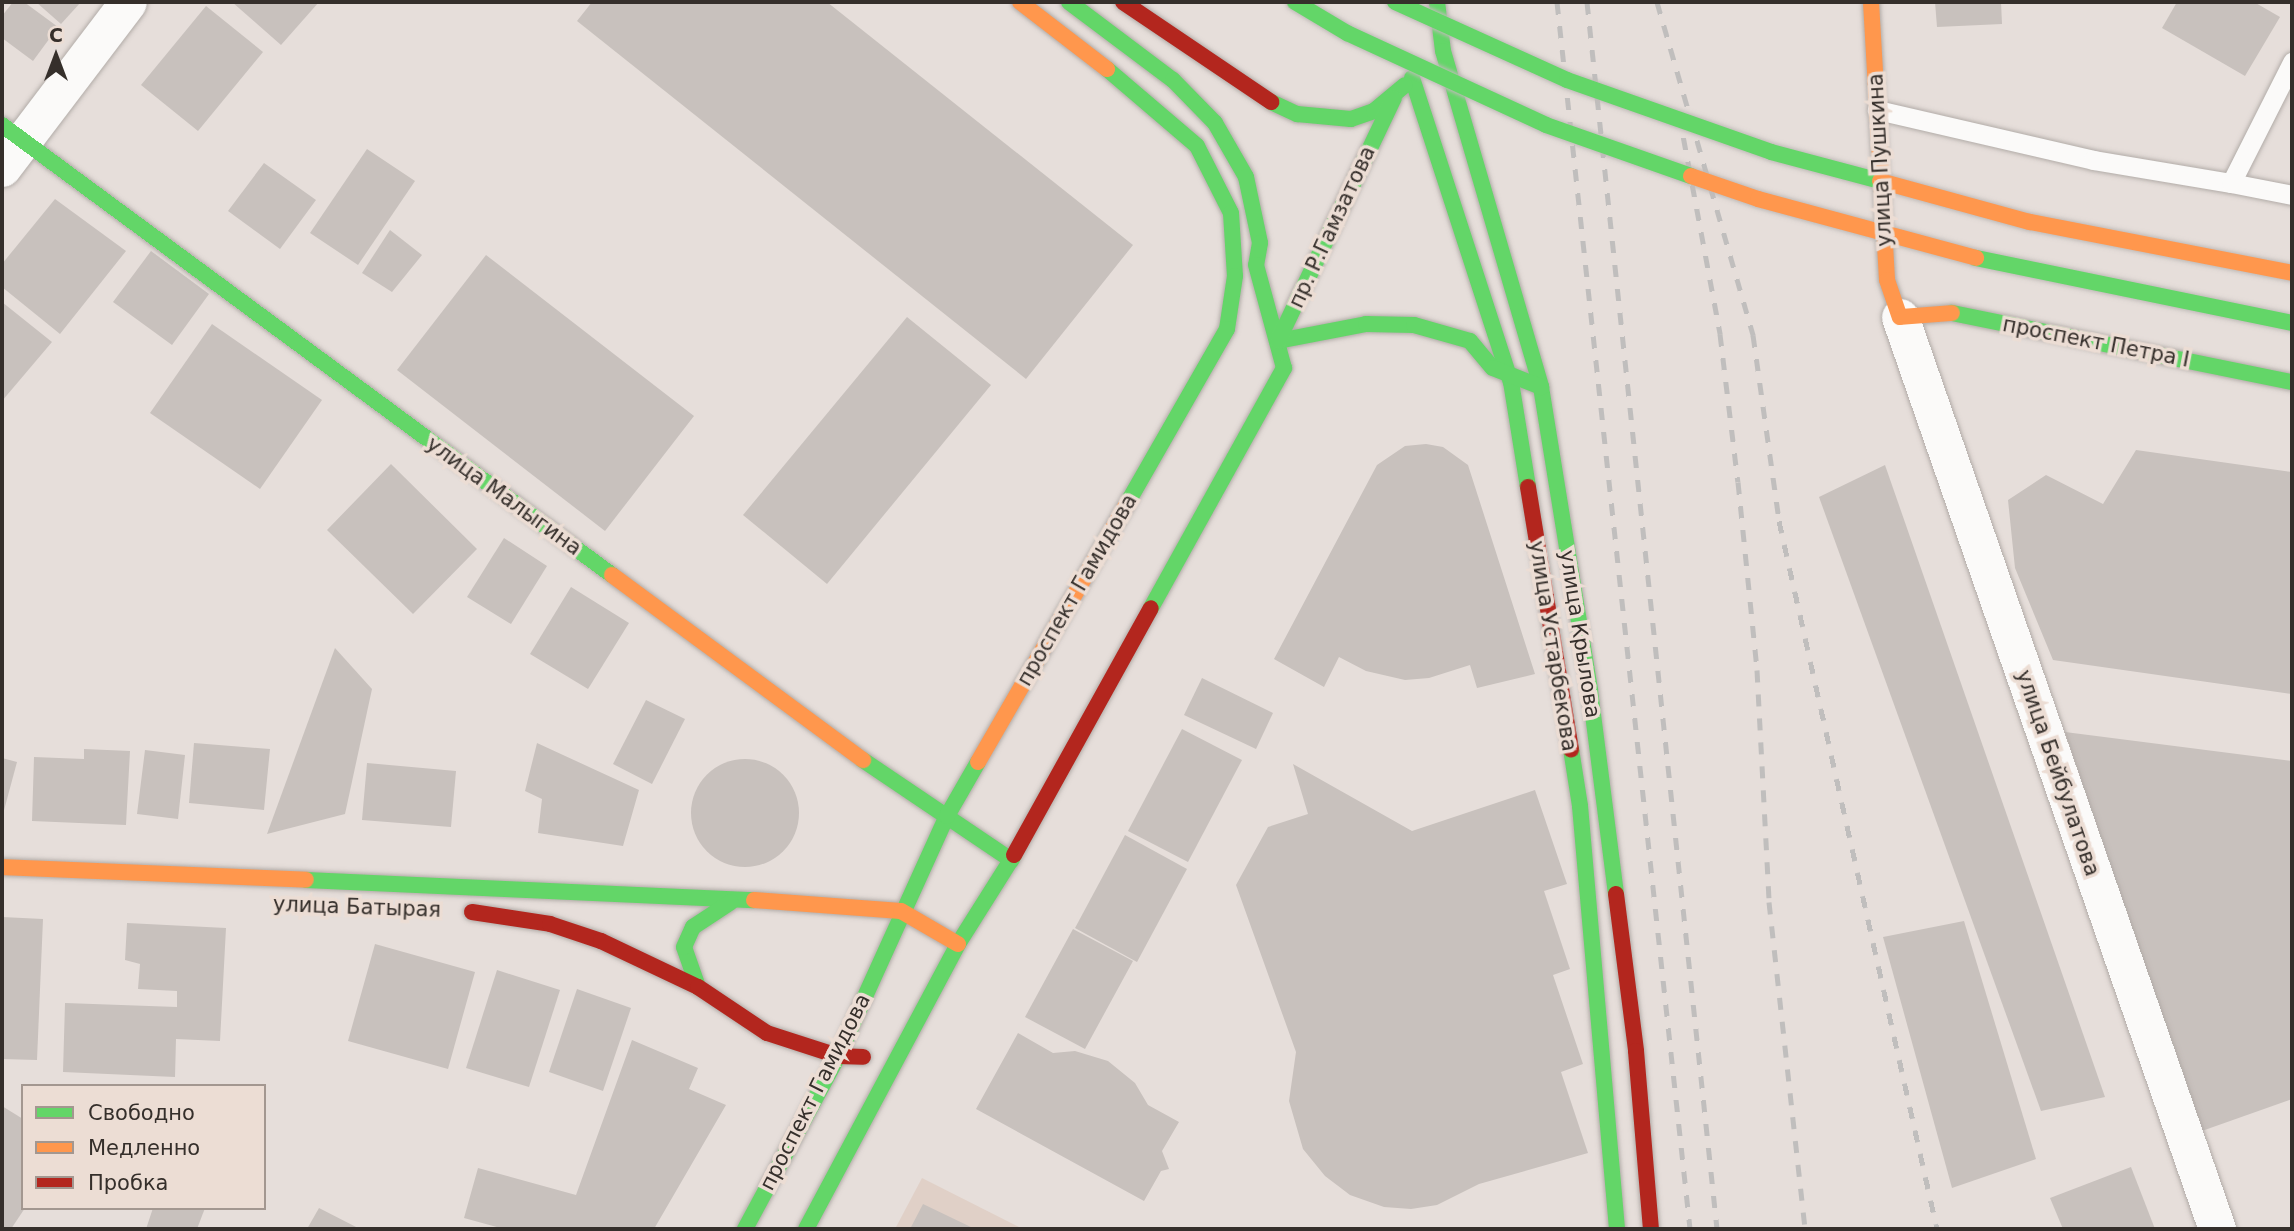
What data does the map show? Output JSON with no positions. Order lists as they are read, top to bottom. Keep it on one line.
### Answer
{"streets":{"main road":["улица Пушкина","пр. Р.Гамзатова","проспект Петра I","улица Малыгина","проспект Гамидова","улица Крылова","улица Устарбекова","улица Батырая"],"street":["улица Бейбулатова"]},"crossings":[["улица Пушкина","проспект Петра I"],["улица Пушкина","улица Бейбулатова"],["пр. Р.Гамзатова","улица Крылова"],["пр. Р.Гамзатова","улица Устарбекова"],["проспект Петра I","улица Бейбулатова"],["улица Малыгина","проспект Гамидова"],["проспект Гамидова","улица Батырая"]],"legend":["Свободно","Медленно","Пробка"],"north":"top"}
